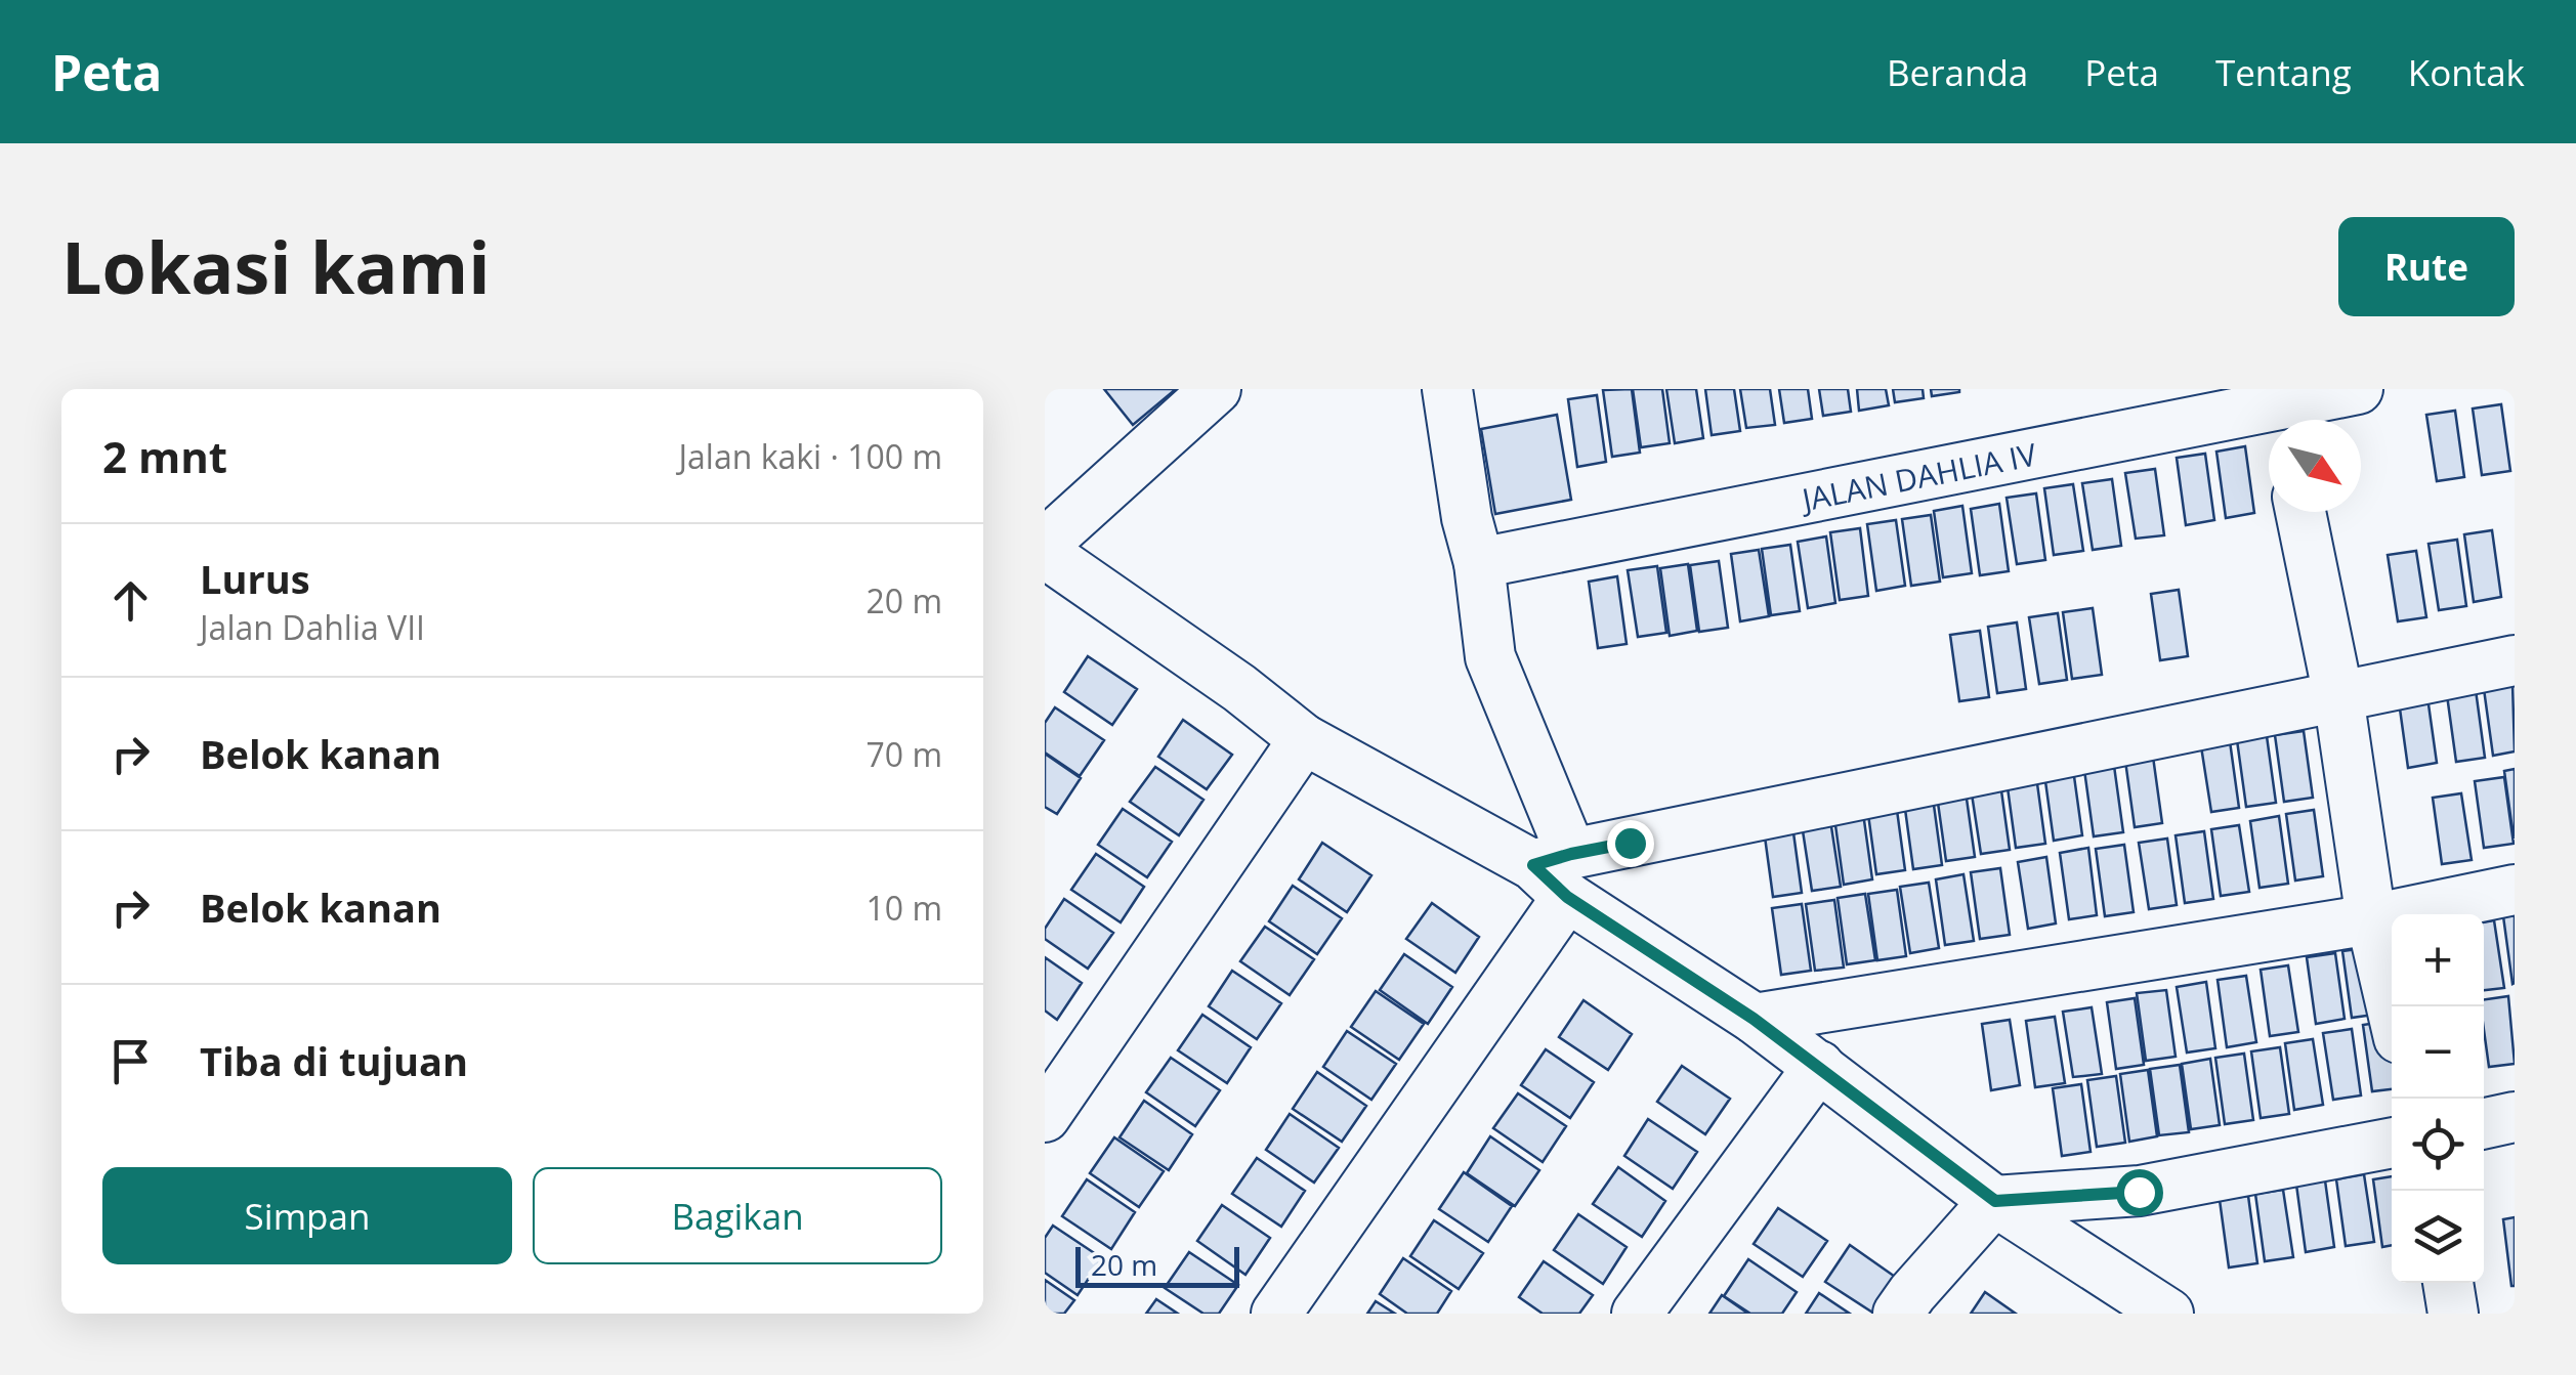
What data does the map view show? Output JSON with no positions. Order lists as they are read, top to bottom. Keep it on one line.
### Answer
{"streets":{"street":["JALAN DAHLIA IV"]},"scale_bar":"20 m","north":"bottom right","page":{"header":"Peta","nav":["Beranda","Peta","Tentang","Kontak"],"title":"Lokasi kami","buttons":["Rute",["Simpan","Bagikan"]],"heading":["2 mnt","Jalan kaki · 100 m"],"list":[["Lurus","Jalan Dahlia VII","20 m"],["Belok kanan","70 m"],["Belok kanan","10 m"],"Tiba di tujuan"],"map_buttons":["+","−"],"scale":"20 m"}}
